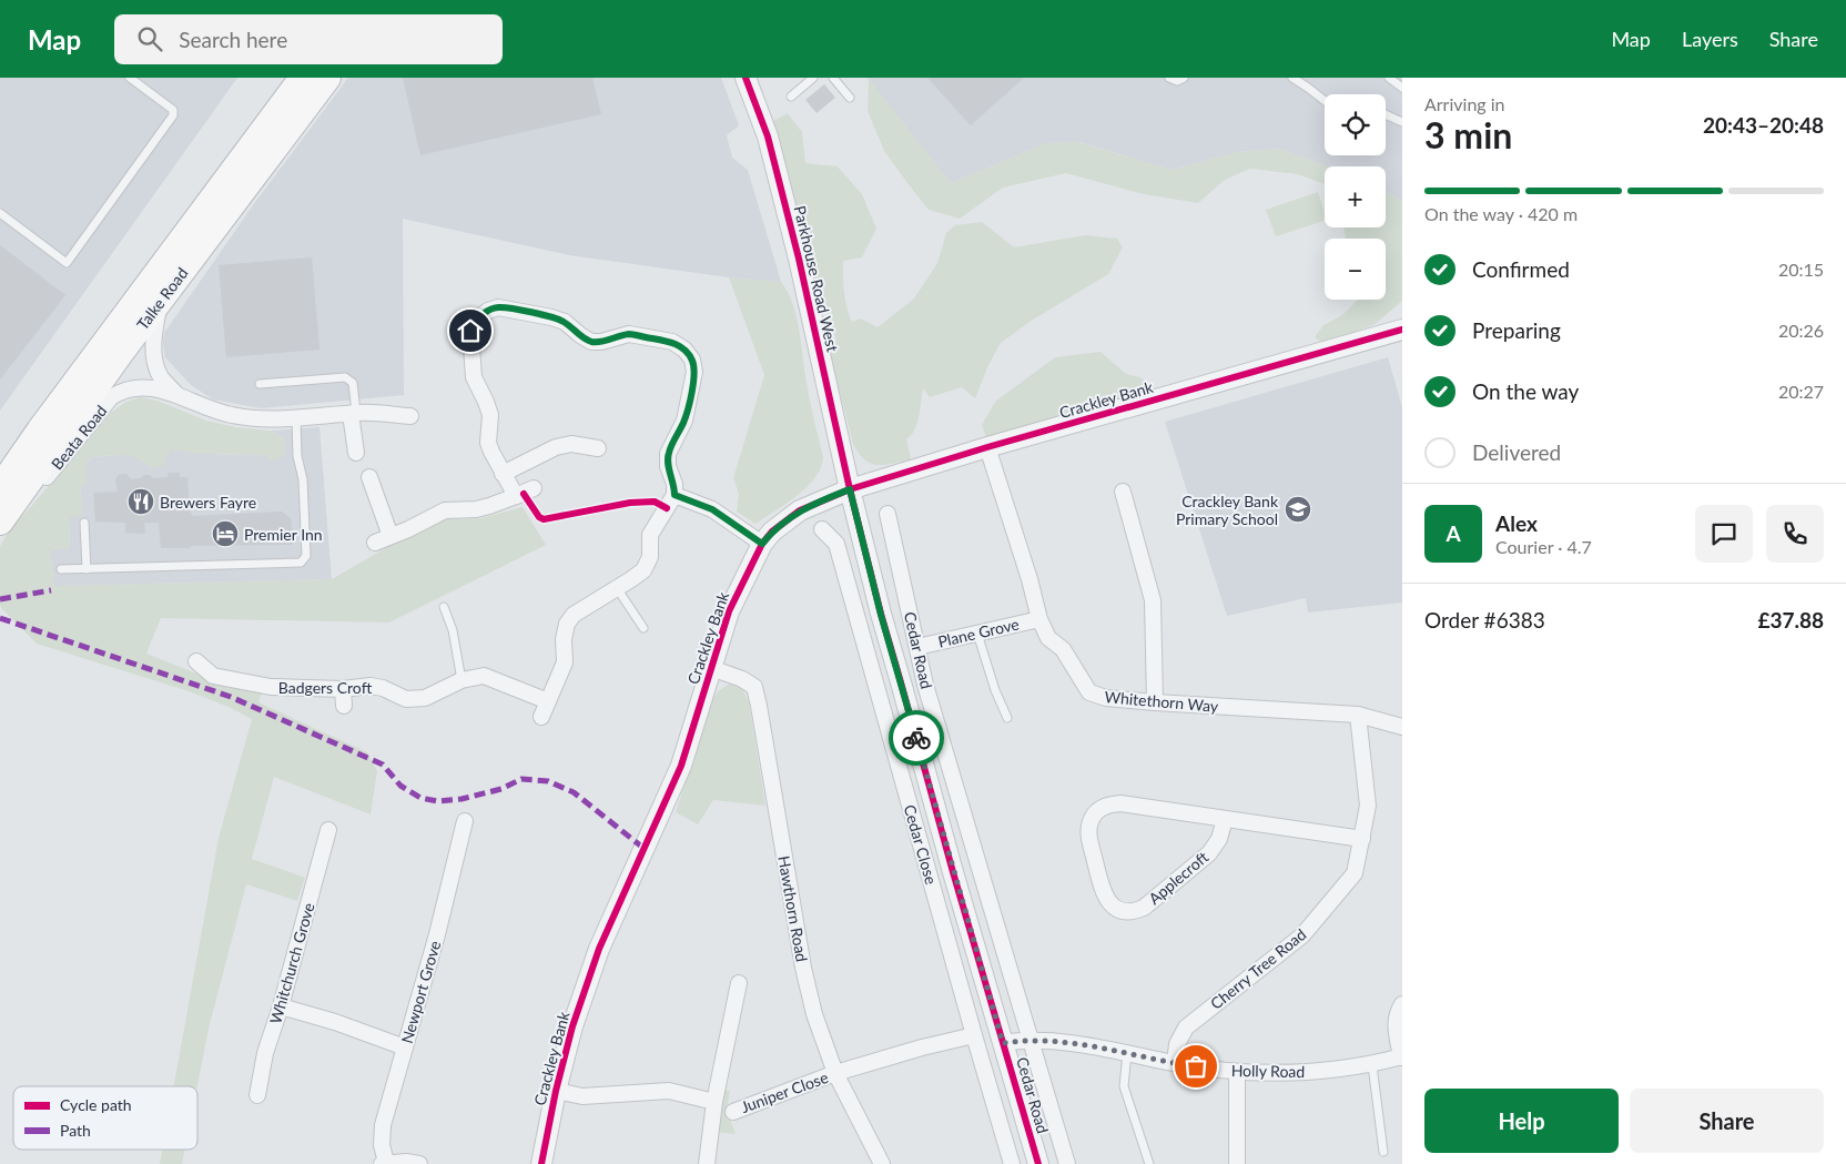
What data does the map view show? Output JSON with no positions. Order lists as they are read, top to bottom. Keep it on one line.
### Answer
{"streets":{"highway":["Talke Road"],"street":["Parkhouse Road West","Crackley Bank","Beata Road","Plane Grove","Cedar Road","Badgers Croft","Whitethorn Way","Cedar Close","Applecroft","Hawthorn Road","Whitchurch Grove","Cherry Tree Road","Newport Grove","Holly Road","Juniper Close"]},"crossings":[["Parkhouse Road West","Crackley Bank"],["Parkhouse Road West","Cedar Road"],["Talke Road","Beata Road"],["Crackley Bank","Cedar Road"],["Crackley Bank","Whitethorn Way"],["Crackley Bank","Hawthorn Road"],["Plane Grove","Cedar Road"],["Plane Grove","Whitethorn Way"],["Cedar Road","Holly Road"],["Whitethorn Way","Cherry Tree Road"],["Applecroft","Cherry Tree Road"],["Hawthorn Road","Juniper Close"],["Cherry Tree Road","Holly Road"]],"places":{"restaurant":["Brewers Fayre"],"school or university":["Crackley Bank Primary School"],"hotel":["Premier Inn"]},"legend":["Cycle path","Path"],"page":{"header":"Map","search":"Search here","nav":["Map","Layers","Share"],"heading":["3 min","Arriving in","20:43–20:48"],"panel":["Alex","Courier · 4.7","Order #6383","£37.88"],"map_buttons":["+","−"],"bar":"On the way · 420 m","list":[["Confirmed","20:15"],["Preparing","20:26"],["On the way","20:27"],"Delivered"],"round":"A","buttons":["Help","Share"]}}
